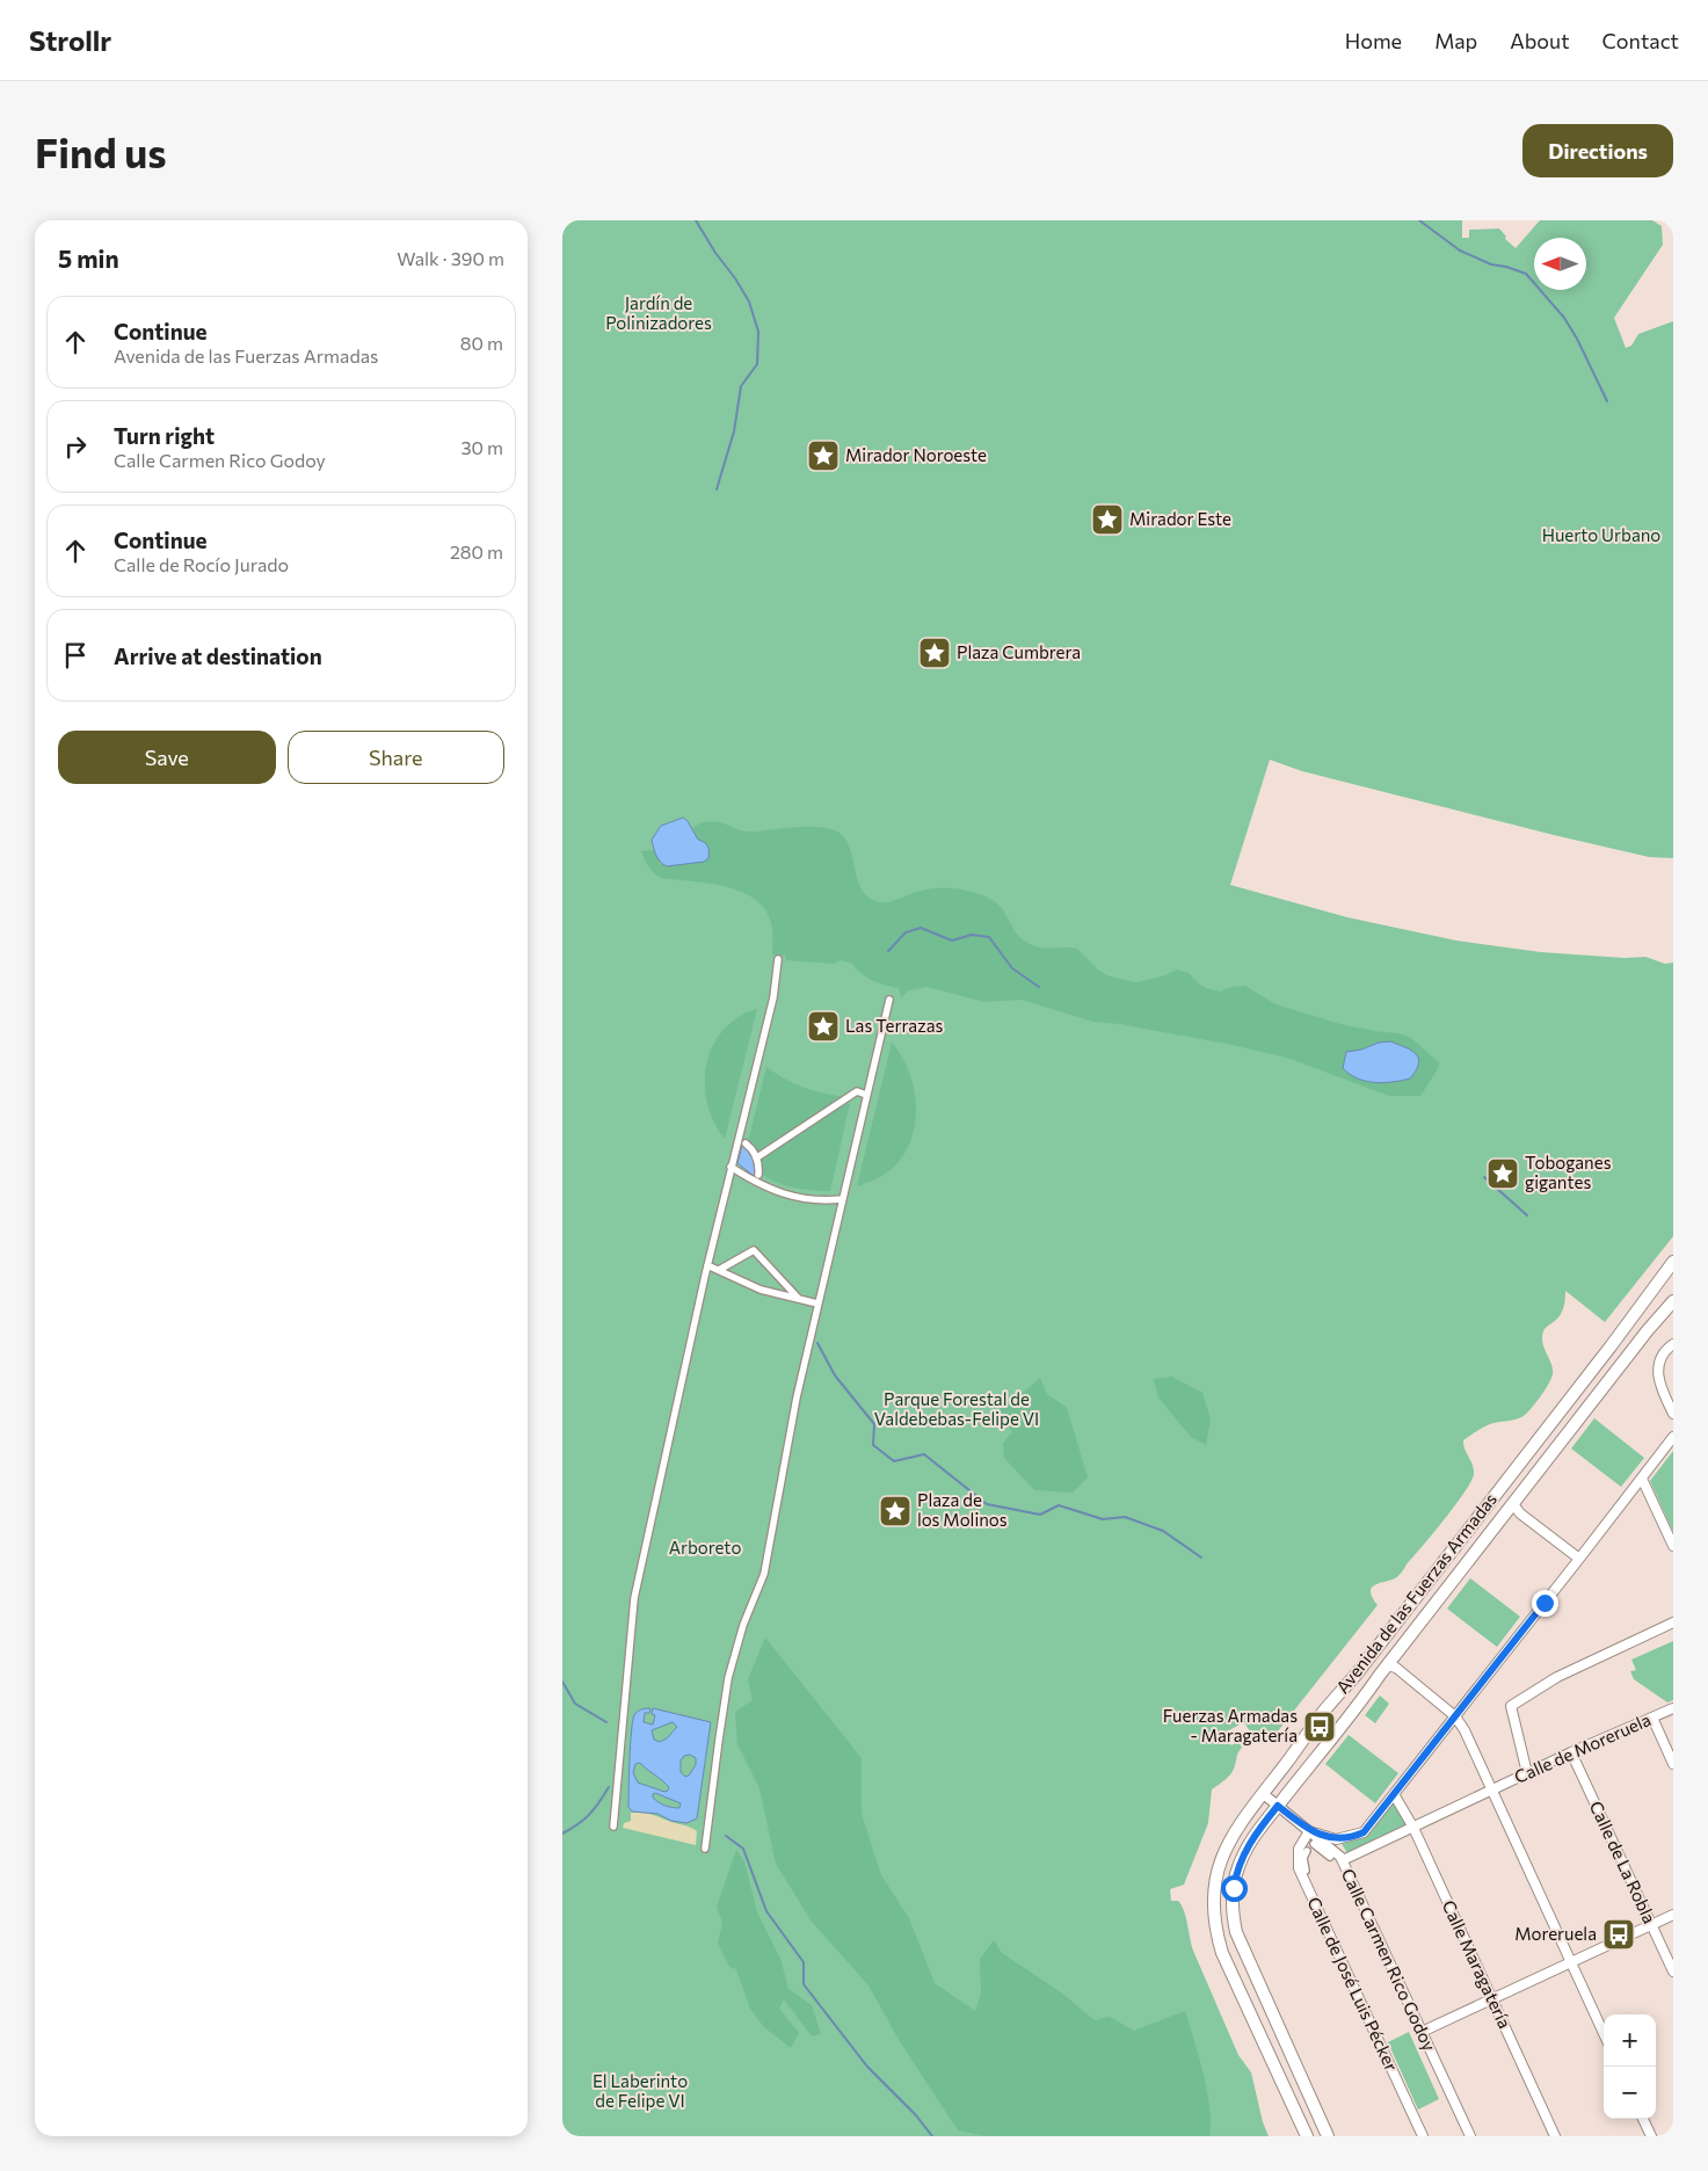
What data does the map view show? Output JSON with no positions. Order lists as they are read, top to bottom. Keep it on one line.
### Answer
{"streets":{"street":["Avenida de las Fuerzas Armadas","Calle de Moreruela","Calle de La Robla","Calle Carmen Rico Godoy","Calle Maragatería","Calle de José Luis Pécker"]},"crossings":[["Avenida de las Fuerzas Armadas","Calle Carmen Rico Godoy"],["Calle de Moreruela","Calle de La Robla"],["Calle de Moreruela","Calle Carmen Rico Godoy"],["Calle de Moreruela","Calle Maragatería"],["Calle Carmen Rico Godoy","Calle de José Luis Pécker"]],"parks":["Jardín de Polinizadores","Huerto Urbano","Parque Forestal de Valdebebas-Felipe VI","Arboreto","El Laberinto de Felipe VI"],"places":{"place":["Mirador Noroeste","Mirador Este","Plaza Cumbrera","Las Terrazas","Toboganes gigantes","Plaza de los Molinos"],"bus stop":["Fuerzas Armadas - Maragatería","Moreruela"]},"north":"left","page":{"header":"Strollr","nav":["Home","Map","About","Contact"],"buttons":["Directions",["Save","Share"]],"title":"Find us","heading":["5 min","Walk · 390 m"],"list":[["Continue","Avenida de las Fuerzas Armadas","80 m"],["Turn right","Calle Carmen Rico Godoy","30 m"],["Continue","Calle de Rocío Jurado","280 m"],"Arrive at destination"],"map_buttons":["+","−"]}}
